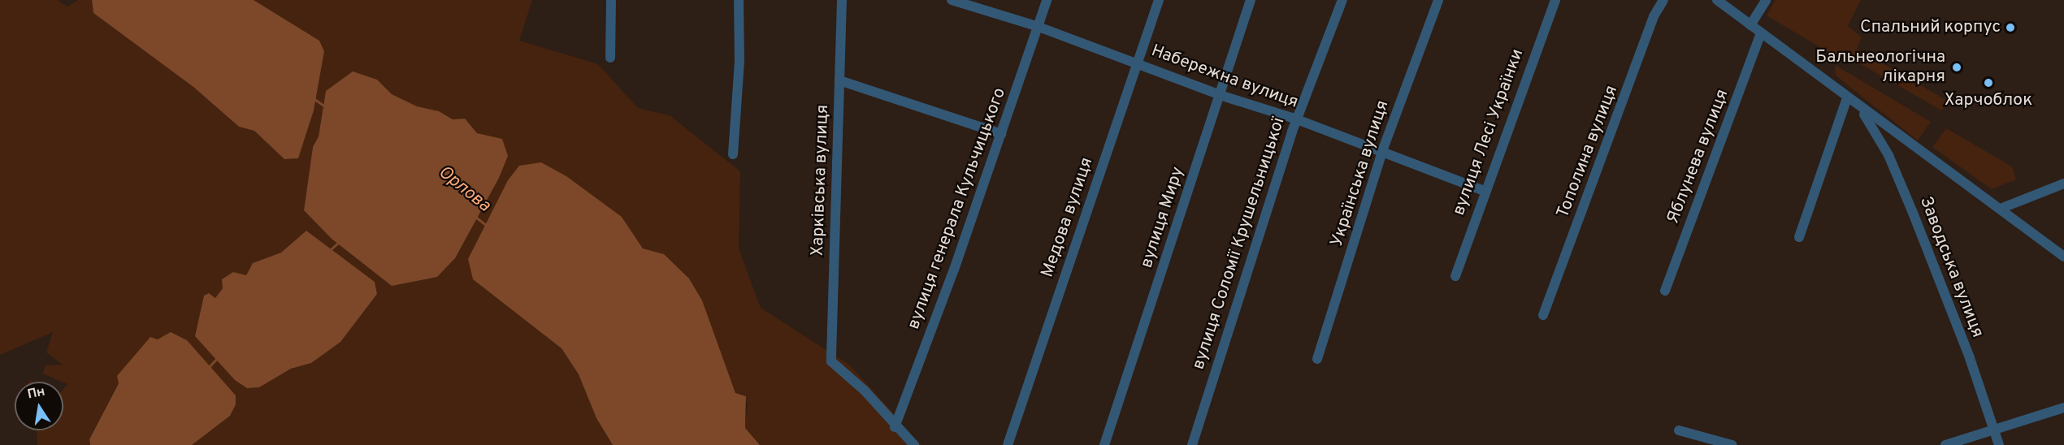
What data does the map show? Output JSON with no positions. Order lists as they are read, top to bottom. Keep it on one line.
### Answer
{"streets":{"street":["Набережна вулиця","вулиця Лесі Українки","Тополина вулиця","Яблунева вулиця","Українська вулиця","Харківська вулиця","вулиця генерала Кульчицького","Медова вулиця","вулиця Миру","вулиця Соломії Крушельницької","Заводська вулиця"]},"crossings":[["Набережна вулиця","вулиця Лесі Українки"],["Набережна вулиця","Українська вулиця"],["Набережна вулиця","вулиця генерала Кульчицького"],["Набережна вулиця","Медова вулиця"],["Набережна вулиця","вулиця Миру"],["Набережна вулиця","вулиця Соломії Крушельницької"],["Харківська вулиця","вулиця генерала Кульчицького"]],"water":["Орлова"],"places":["Спальний корпус","Бальнеологічна лікарня","Харчоблок"],"north":"top"}
